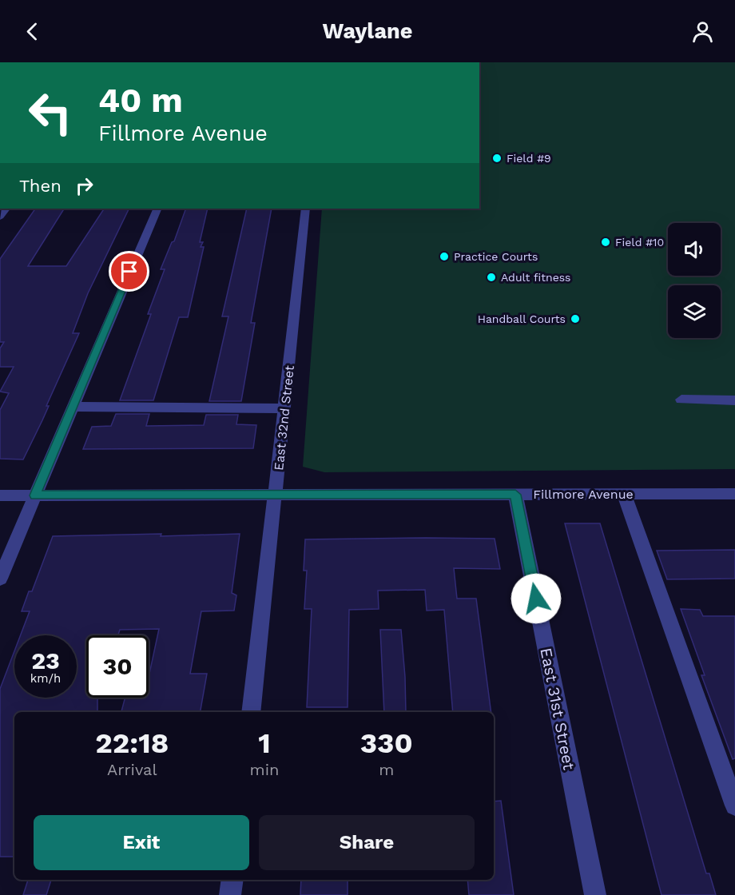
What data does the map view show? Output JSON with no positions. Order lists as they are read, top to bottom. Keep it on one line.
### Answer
{"streets":{"street":["East 32nd Street","Fillmore Avenue","East 31st Street"]},"crossings":[["East 32nd Street","Fillmore Avenue"],["Fillmore Avenue","East 31st Street"]],"places":["Field #9","Field #10","Practice Courts","Adult fitness","Handball Courts"],"page":{"header":"Waylane","turn":["40 m","Fillmore Avenue"],"then":"Then","speed":"23 km/h","limit":"30","eta":["22:18","Arrival","1","min","330","m"],"buttons":["Exit","Share"]}}
